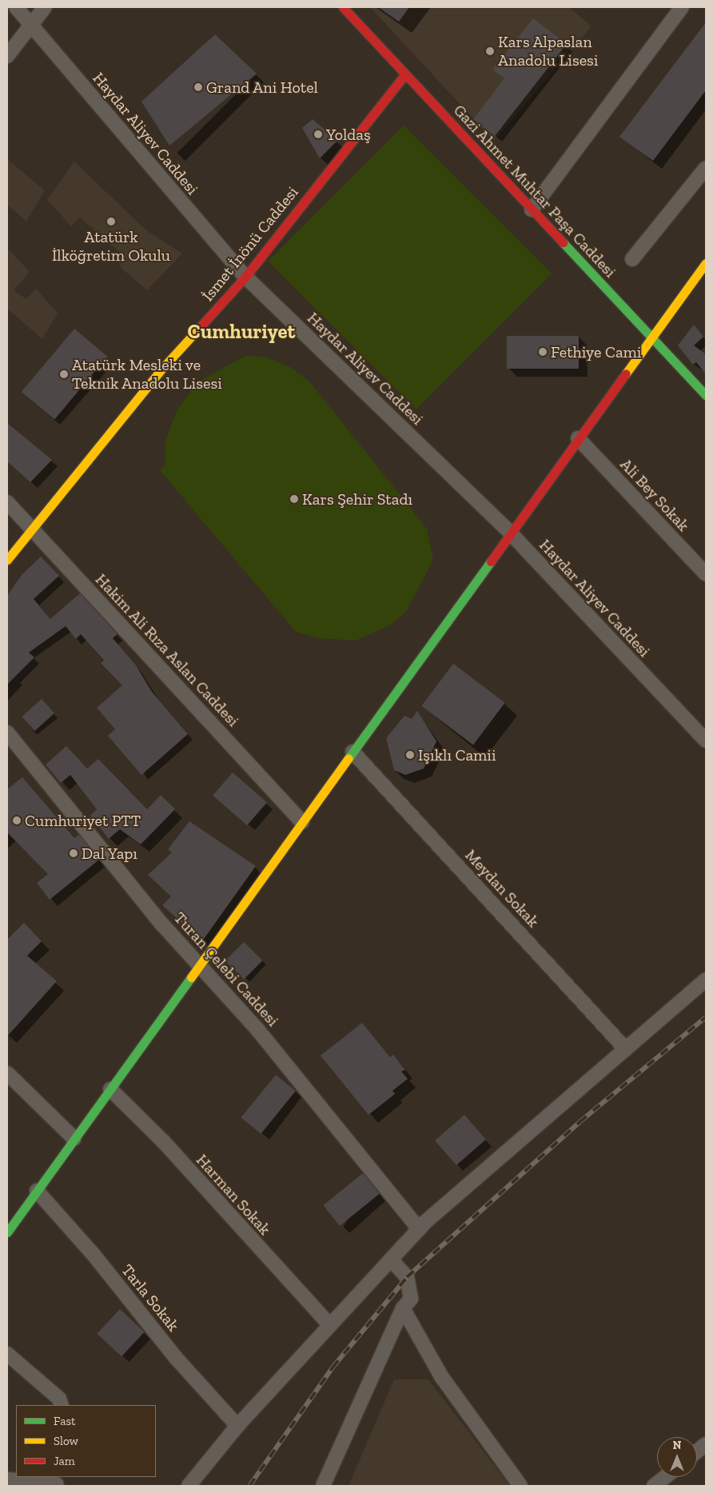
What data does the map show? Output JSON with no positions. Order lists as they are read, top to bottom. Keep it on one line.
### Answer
{"streets":{"main road":["Gazi Ahmet Muhtar Paşa Caddesi","İsmet İnönü Caddesi"],"street":["Haydar Aliyev Caddesi","Ali Bey Sokak","Hakim Ali Rıza Aslan Caddesi","Meydan Sokak","Turan Çelebi Caddesi","Harman Sokak","Tarla Sokak"]},"crossings":[["Haydar Aliyev Caddesi","İsmet İnönü Caddesi"],["Gazi Ahmet Muhtar Paşa Caddesi","İsmet İnönü Caddesi"],["İsmet İnönü Caddesi","Hakim Ali Rıza Aslan Caddesi"]],"districts":["Cumhuriyet"],"places":["Kars Alpaslan Anadolu Lisesi","Grand Ani Hotel","Yoldaş","Atatürk İlköğretim Okulu","Fethiye Cami","Atatürk Mesleki ve Teknik Anadolu Lisesi","Kars Şehir Stadı","Işıklı Camii","Cumhuriyet PTT","Dal Yapı"],"legend":["Fast","Slow","Jam"],"north":"top"}
